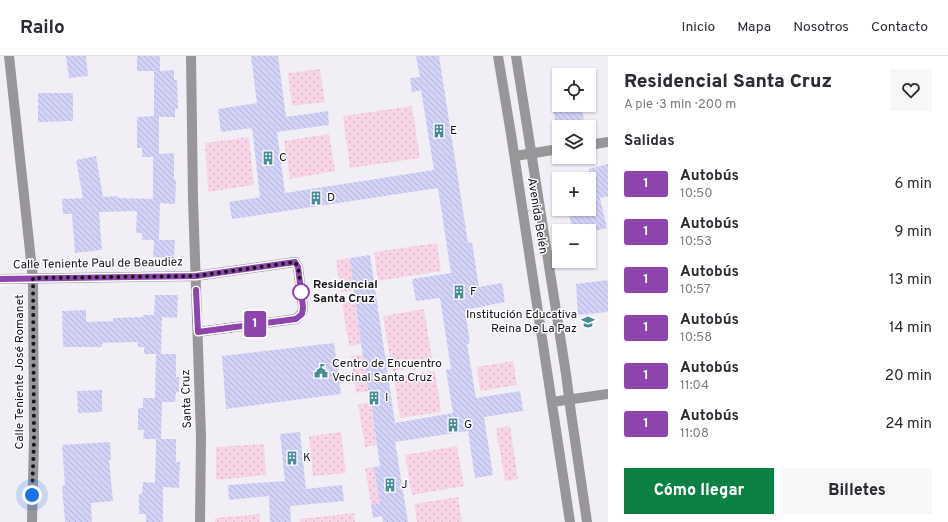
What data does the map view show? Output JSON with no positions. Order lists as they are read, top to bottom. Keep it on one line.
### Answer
{"streets":{"street":["Avenida Belén","Calle Teniente Paul de Beaudiez","Calle Teniente José Romanet","Santa Cruz"]},"crossings":[["Calle Teniente Paul de Beaudiez","Calle Teniente José Romanet"],["Calle Teniente Paul de Beaudiez","Santa Cruz"]],"places":{"building":["E","C","D","F","I","G","K","J"],"other":["Residencial Santa Cruz"],"school or university":["Institución Educativa Reina De La Paz"],"public building":["Centro de Encuentro Vecinal Santa Cruz"]},"lines":["bus line 1"],"page":{"header":"Railo","nav":["Inicio","Mapa","Nosotros","Contacto"],"on_map":"1","heading":[["Residencial Santa Cruz","A pie · 3 min · 200 m"],"Salidas"],"map_buttons":["+","−"],"list":[{"mark":"1","name":"Autobús","note":"10:50","value":"6 min"},{"mark":"1","name":"Autobús","note":"10:53","value":"9 min"},{"mark":"1","name":"Autobús","note":"10:57","value":"13 min"},{"mark":"1","name":"Autobús","note":"10:58","value":"14 min"},{"mark":"1","name":"Autobús","note":"11:04","value":"20 min"},{"mark":"1","name":"Autobús","note":"11:08","value":"24 min"}],"buttons":["Cómo llegar","Billetes"]}}
